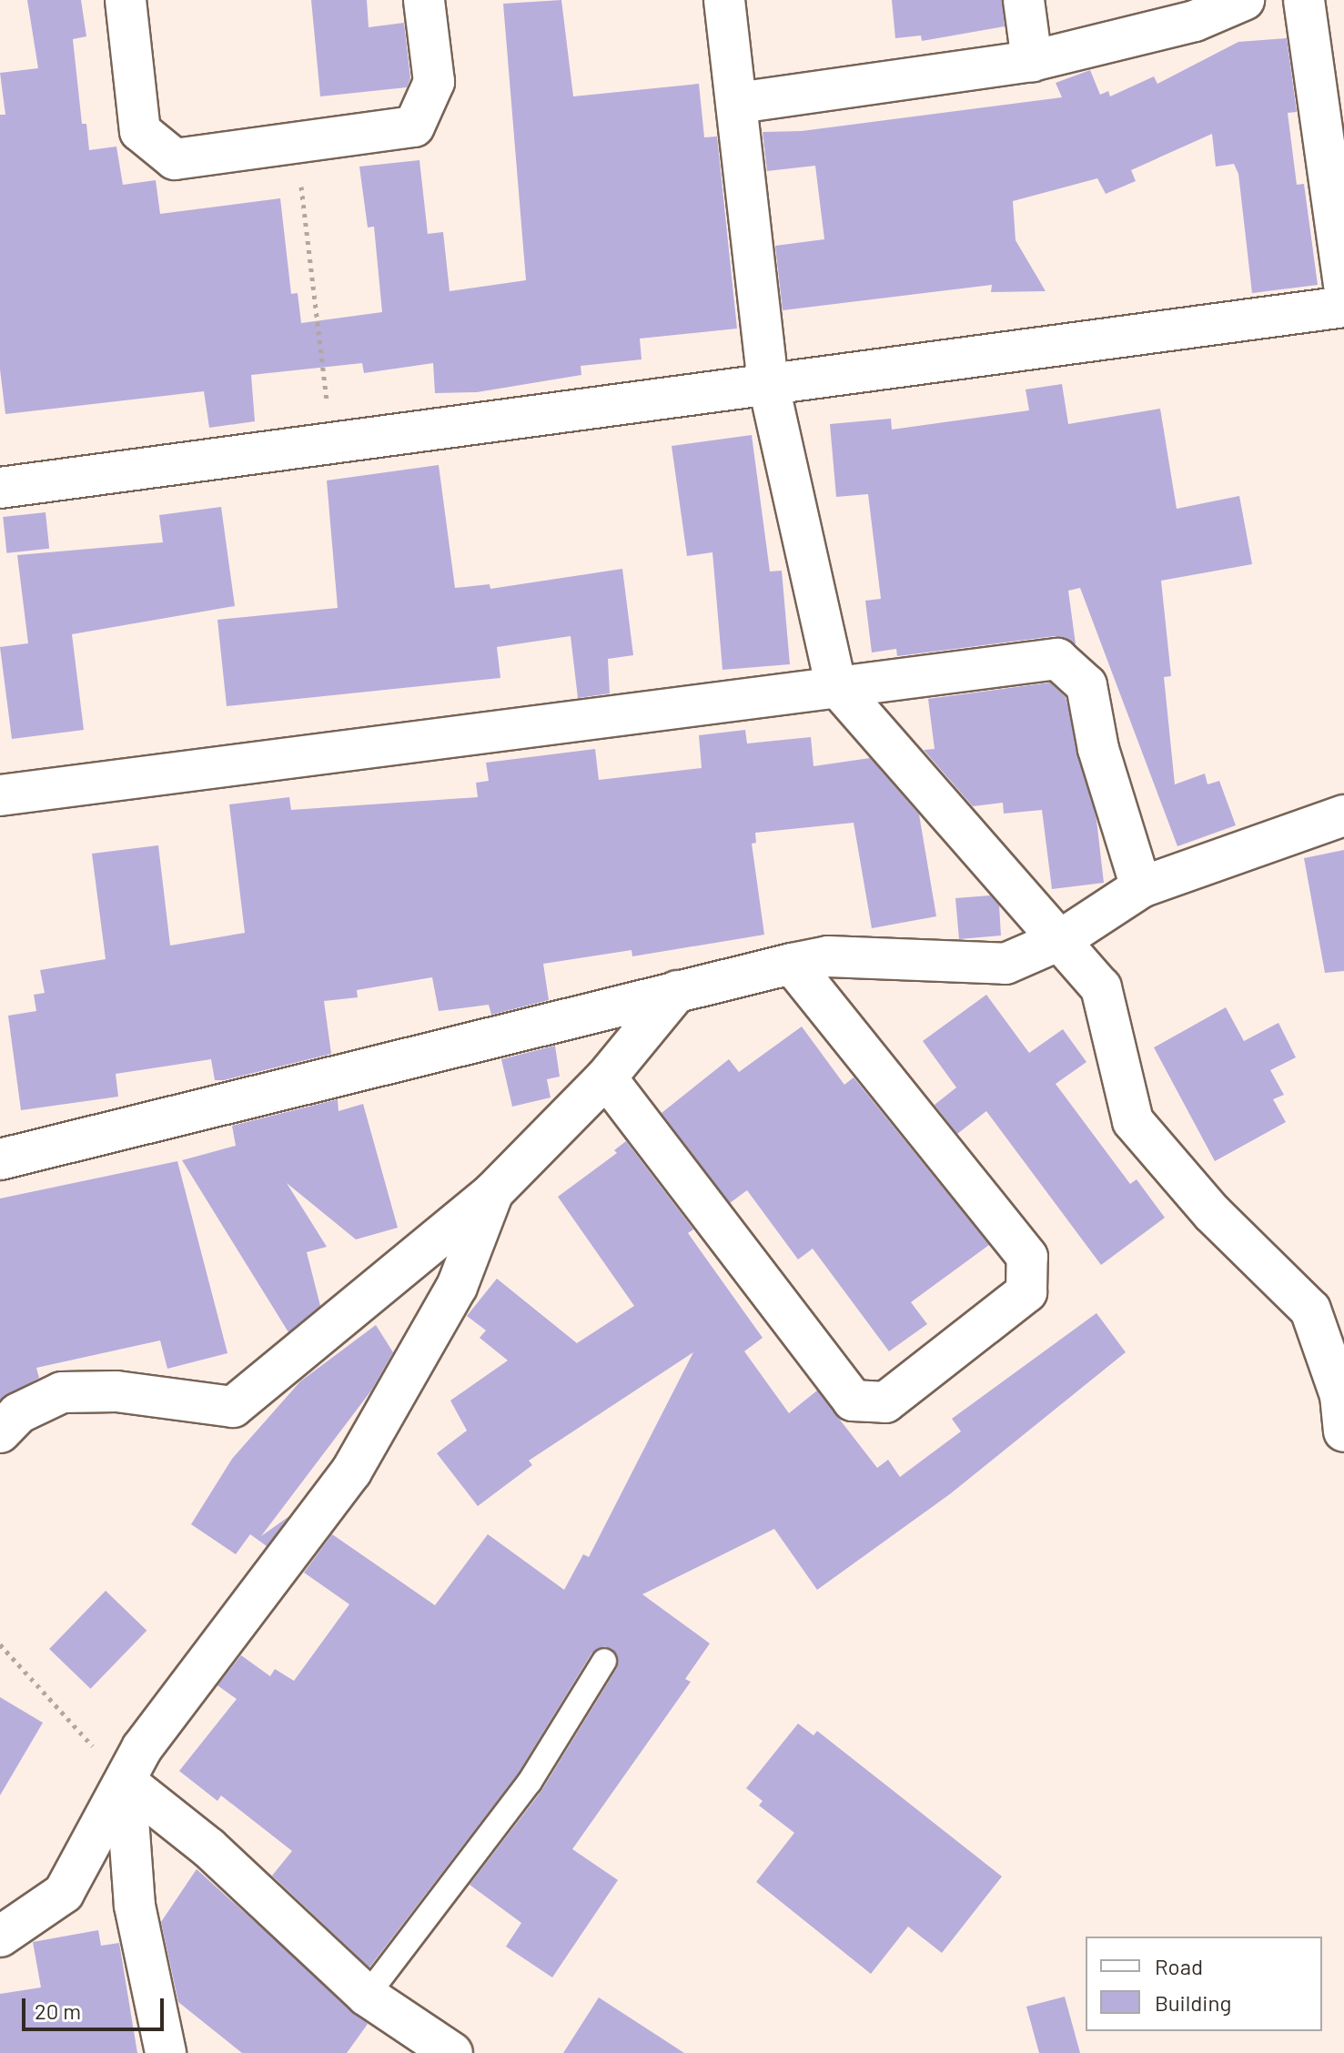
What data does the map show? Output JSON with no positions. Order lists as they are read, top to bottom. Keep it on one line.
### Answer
{"legend":["Road","Building"],"scale_bar":"20 m"}
